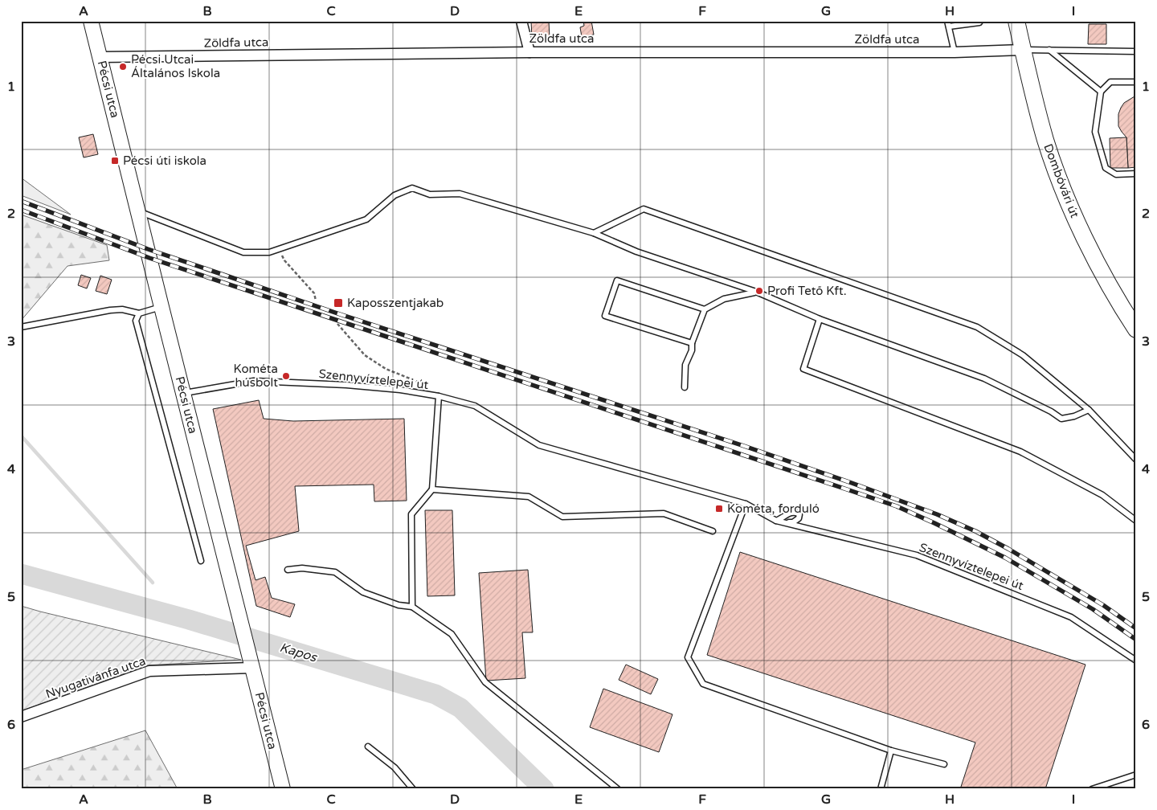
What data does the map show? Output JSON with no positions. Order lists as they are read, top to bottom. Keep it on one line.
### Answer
{"streets":{"main road":["Dombóvári út"],"street":["Zöldfa utca","Pécsi utca","Nyugativánfa utca"],"lane":["Szennyvíztelepei út"]},"crossings":[["Zöldfa utca","Pécsi utca"],["Zöldfa utca","Dombóvári út"],["Pécsi utca","Szennyvíztelepei út"],["Pécsi utca","Nyugativánfa utca"]],"water":["Kapos"],"places":{"other":["Pécsi Utcai Általános Iskola","Profi Tető Kft.","Kométa húsbolt"],"transit":["Pécsi úti iskola","Kaposszentjakab","Kométa, forduló"]},"grid":{"columns":["A","B","C","D","E","F","G","H","I"],"rows":["1","2","3","4","5","6"]}}
